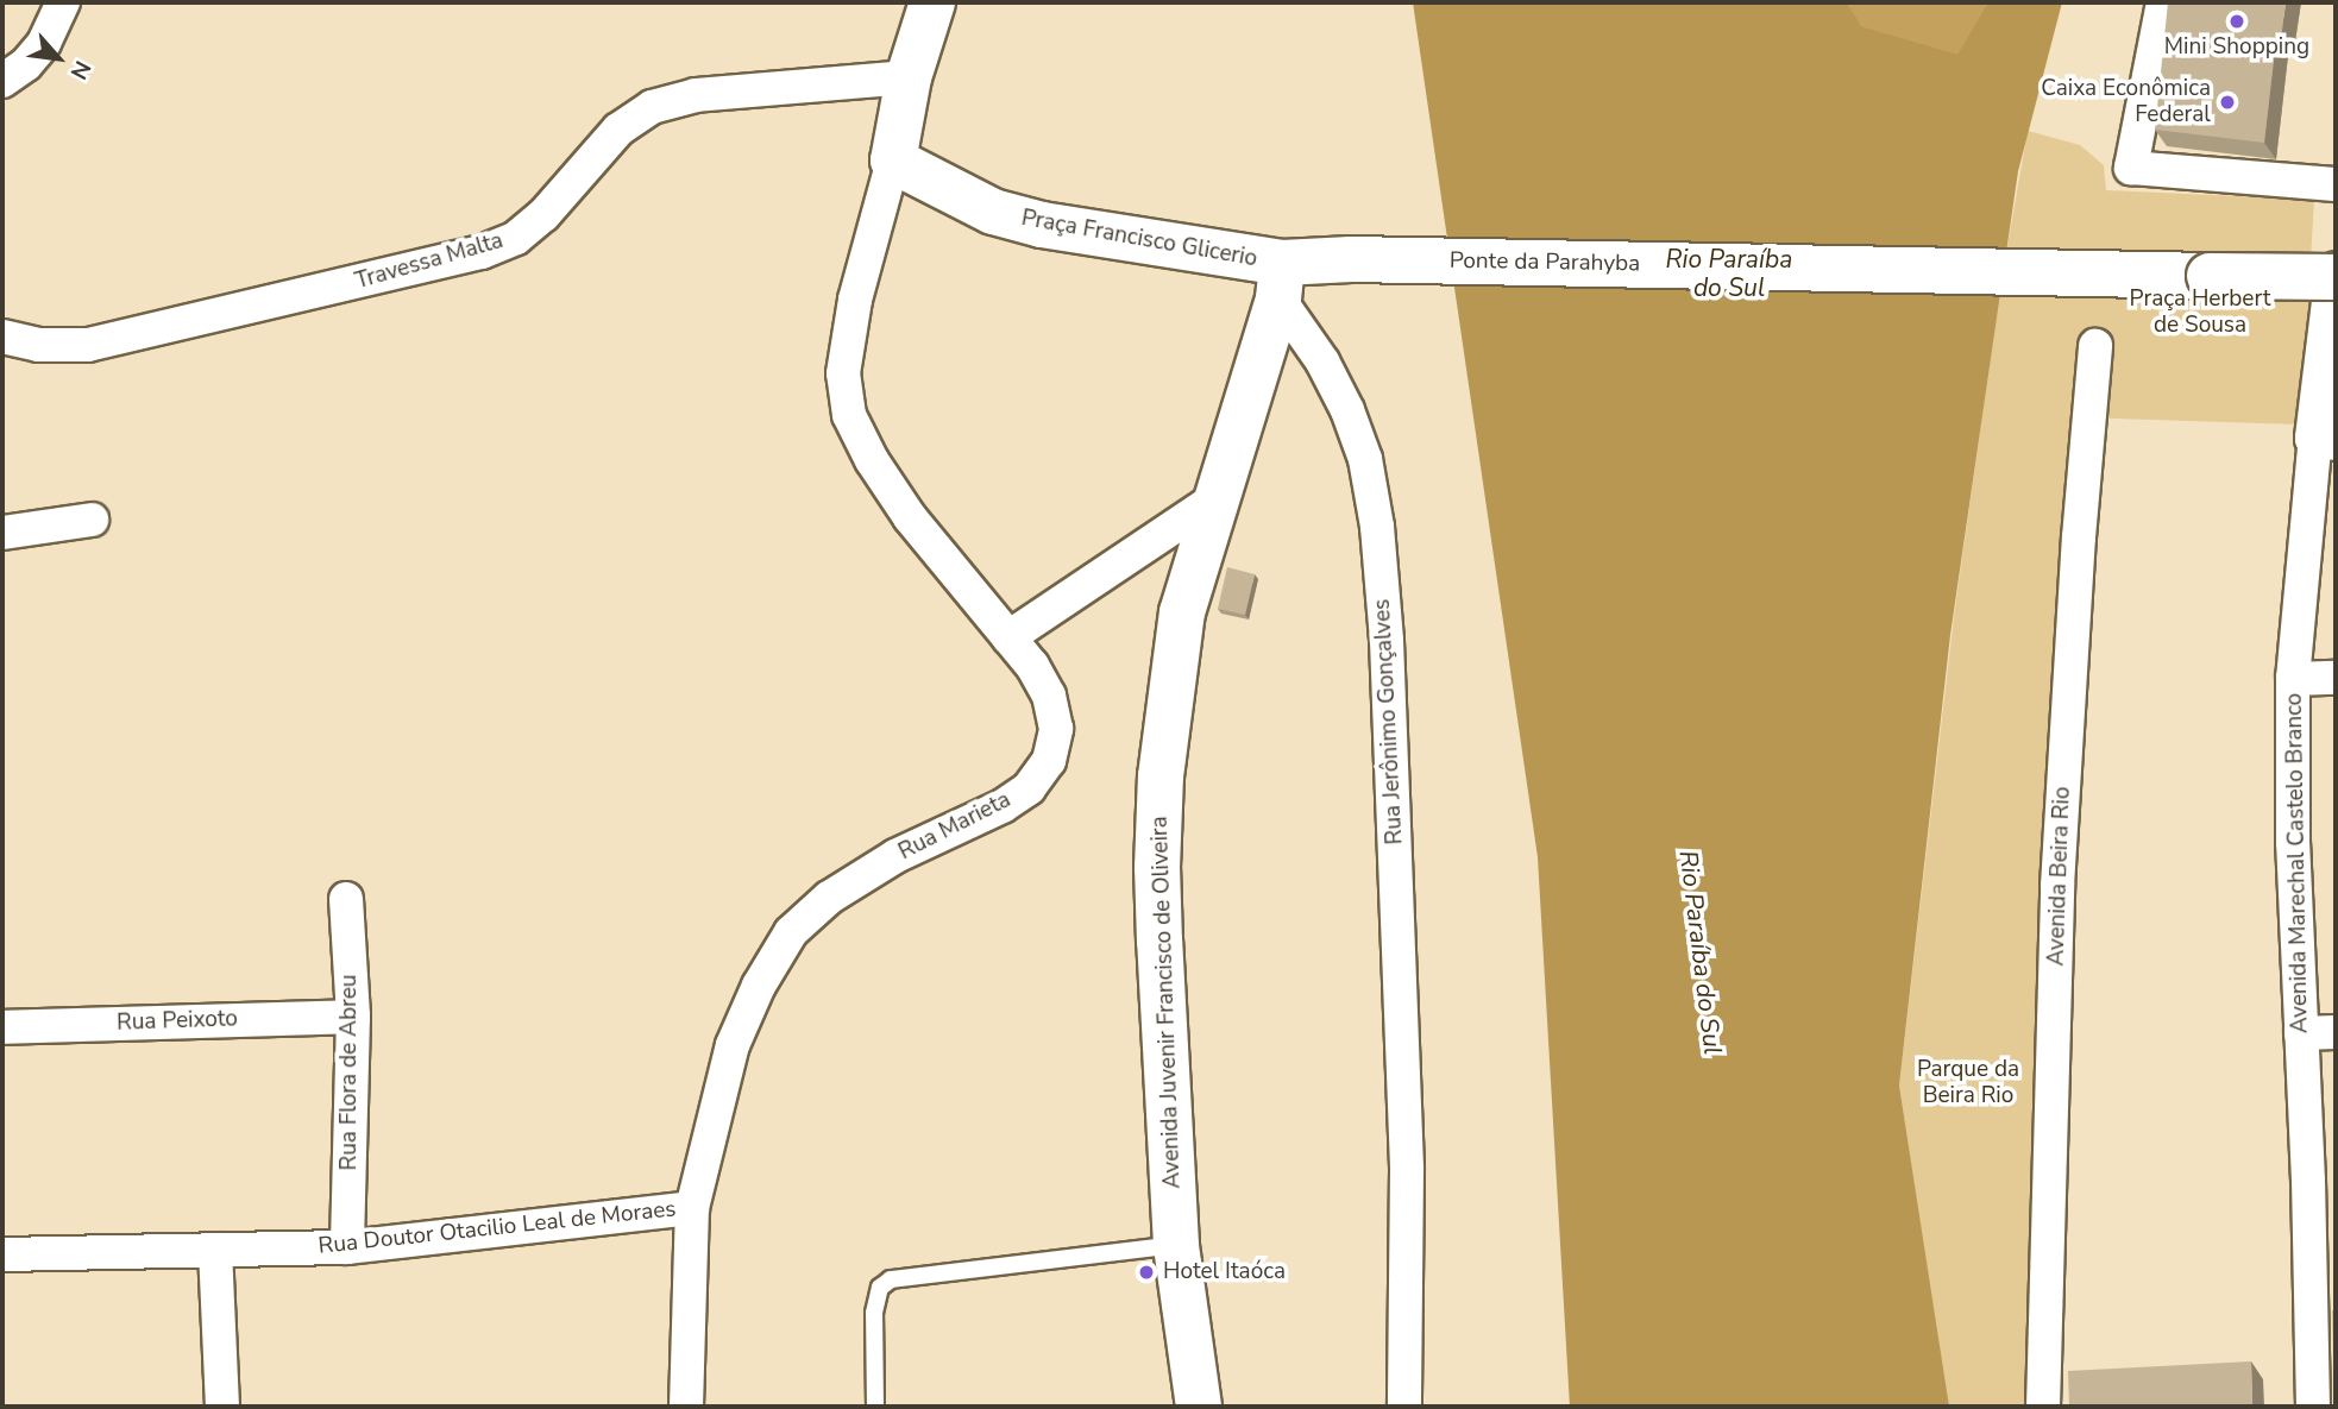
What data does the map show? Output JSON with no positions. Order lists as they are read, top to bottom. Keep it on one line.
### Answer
{"streets":{"main road":["Praça Francisco Glicerio","Ponte da Parahyba","Avenida Juvenir Francisco de Oliveira"],"street":["Travessa Malta","Rua Jerônimo Gonçalves","Rua Marieta","Avenida Marechal Castelo Branco","Avenida Beira Rio","Rua Peixoto","Rua Flora de Abreu","Rua Doutor Otacilio Leal de Moraes"]},"crossings":[["Praça Francisco Glicerio","Ponte da Parahyba"],["Praça Francisco Glicerio","Rua Jerônimo Gonçalves"],["Praça Francisco Glicerio","Rua Marieta"],["Praça Francisco Glicerio","Avenida Juvenir Francisco de Oliveira"],["Ponte da Parahyba","Rua Jerônimo Gonçalves"],["Ponte da Parahyba","Avenida Marechal Castelo Branco"],["Ponte da Parahyba","Avenida Juvenir Francisco de Oliveira"],["Rua Jerônimo Gonçalves","Avenida Juvenir Francisco de Oliveira"],["Rua Marieta","Rua Doutor Otacilio Leal de Moraes"],["Rua Peixoto","Rua Flora de Abreu"],["Rua Flora de Abreu","Rua Doutor Otacilio Leal de Moraes"]],"water":["Rio Paraíba do Sul"],"parks":["Praça Herbert de Sousa","Parque da Beira Rio"],"places":["Mini Shopping","Caixa Econômica Federal","Hotel Itaóca"],"north":"bottom right"}
